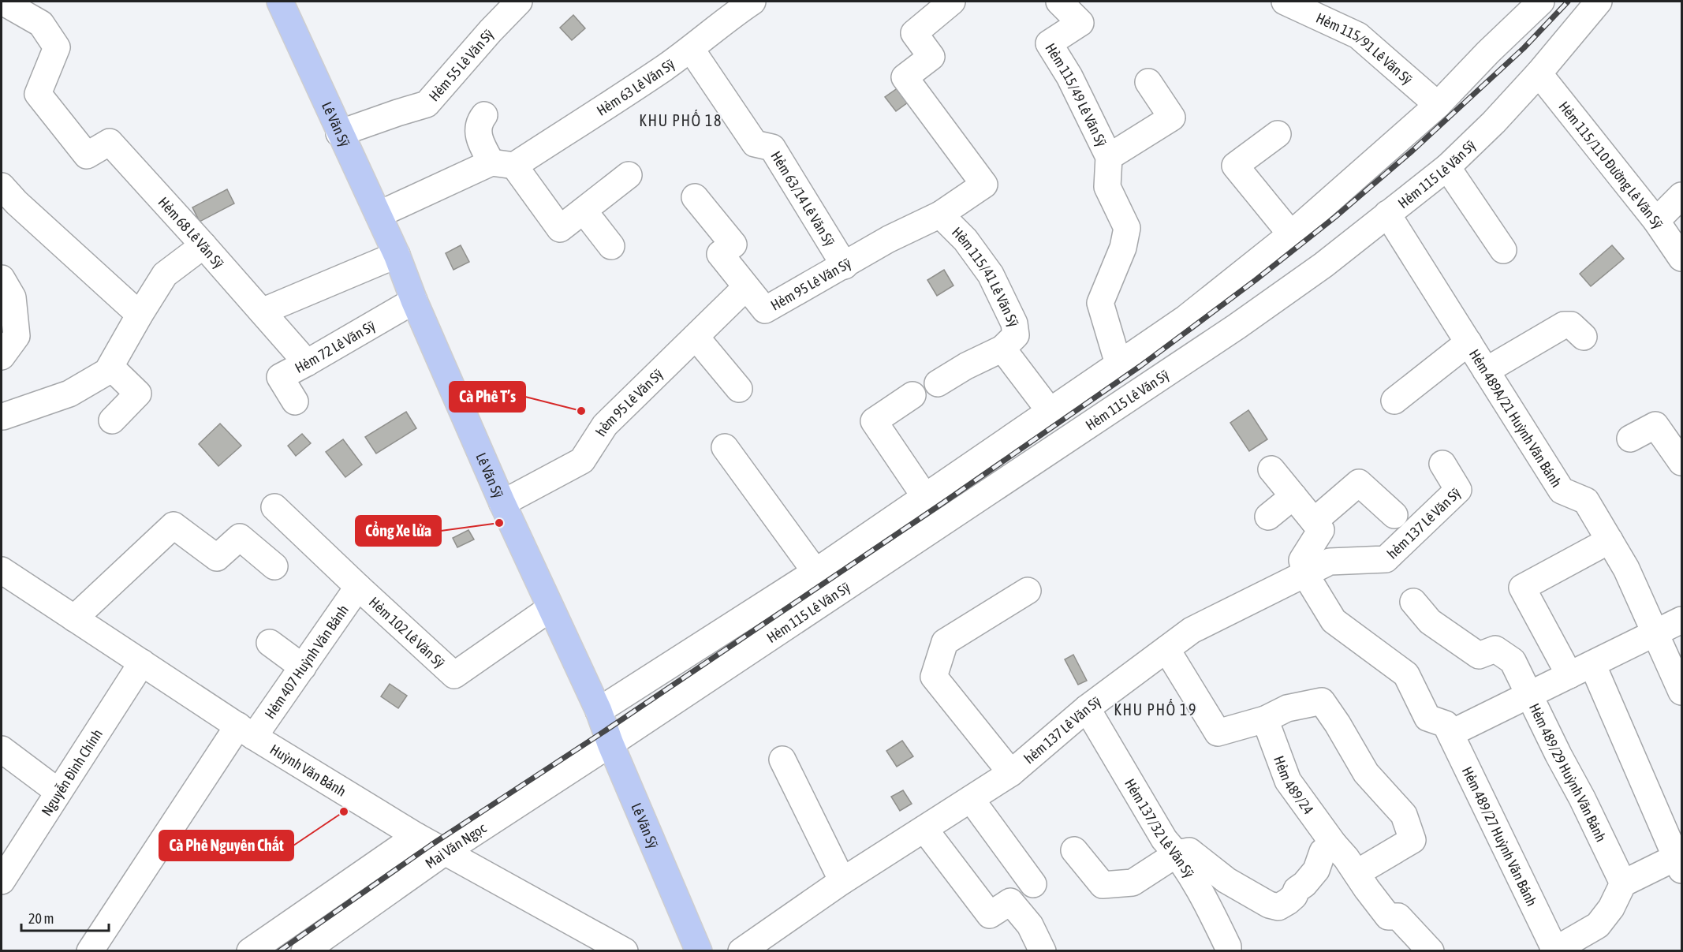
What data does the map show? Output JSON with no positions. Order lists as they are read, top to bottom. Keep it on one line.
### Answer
{"streets":{"main road":["Lê Văn Sỹ"],"street":["Hẻm 115/91 Lê Văn Sỹ","Hẻm 55 Lê Văn Sỹ","Hẻm 63 Lê Văn Sỹ","Hẻm 115/49 Lê Văn Sỹ","Hẻm 115/110 Đường Lê Văn Sỹ","Hẻm 115 Lê Văn Sỹ","Hẻm 63/14 Lê Văn Sỹ","Hẻm 68 Lê Văn Sỹ","Hẻm 115/41 Lê Văn Sỹ","Hẻm 95 Lê Văn Sỹ","Hẻm 72 Lê Văn Sỹ","hẻm 95 Lê Văn Sỹ","Hẻm 489A/21 Huỳnh Văn Bánh","hẻm 137 Lê Văn Sỹ","Hẻm 102 Lê Văn Sỹ","Hẻm 407 Huỳnh Văn Bánh","Huỳnh Văn Bánh","Nguyễn Đình Chính","Hẻm 489/29 Huỳnh Văn Bánh","Hẻm 489/24","Hẻm 137/32 Lê Văn Sỹ","Hẻm 489/27 Huỳnh Văn Bánh","Mai Văn Ngọc"]},"crossings":[["Hẻm 55 Lê Văn Sỹ","Lê Văn Sỹ"],["Hẻm 63 Lê Văn Sỹ","Lê Văn Sỹ"],["Hẻm 63 Lê Văn Sỹ","Hẻm 63/14 Lê Văn Sỹ"],["Lê Văn Sỹ","Hẻm 115 Lê Văn Sỹ"],["Lê Văn Sỹ","Hẻm 72 Lê Văn Sỹ"],["Lê Văn Sỹ","hẻm 95 Lê Văn Sỹ"],["Lê Văn Sỹ","Hẻm 102 Lê Văn Sỹ"],["Lê Văn Sỹ","Mai Văn Ngọc"],["Hẻm 115/110 Đường Lê Văn Sỹ","Hẻm 115 Lê Văn Sỹ"],["Hẻm 115 Lê Văn Sỹ","Hẻm 489A/21 Huỳnh Văn Bánh"],["Hẻm 115 Lê Văn Sỹ","Mai Văn Ngọc"],["Hẻm 63/14 Lê Văn Sỹ","Hẻm 95 Lê Văn Sỹ"],["Hẻm 68 Lê Văn Sỹ","Hẻm 72 Lê Văn Sỹ"],["Hẻm 115/41 Lê Văn Sỹ","Hẻm 95 Lê Văn Sỹ"],["Hẻm 95 Lê Văn Sỹ","hẻm 95 Lê Văn Sỹ"],["hẻm 137 Lê Văn Sỹ","Hẻm 137/32 Lê Văn Sỹ"],["Hẻm 102 Lê Văn Sỹ","Hẻm 407 Huỳnh Văn Bánh"],["Hẻm 407 Huỳnh Văn Bánh","Huỳnh Văn Bánh"],["Huỳnh Văn Bánh","Nguyễn Đình Chính"],["Huỳnh Văn Bánh","Mai Văn Ngọc"]],"districts":["KHU PHỐ 18","KHU PHỐ 19"],"places":["Cà Phê T’s","Cổng Xe lửa","Cà Phê Nguyên Chất"],"scale_bar":"20 m"}
